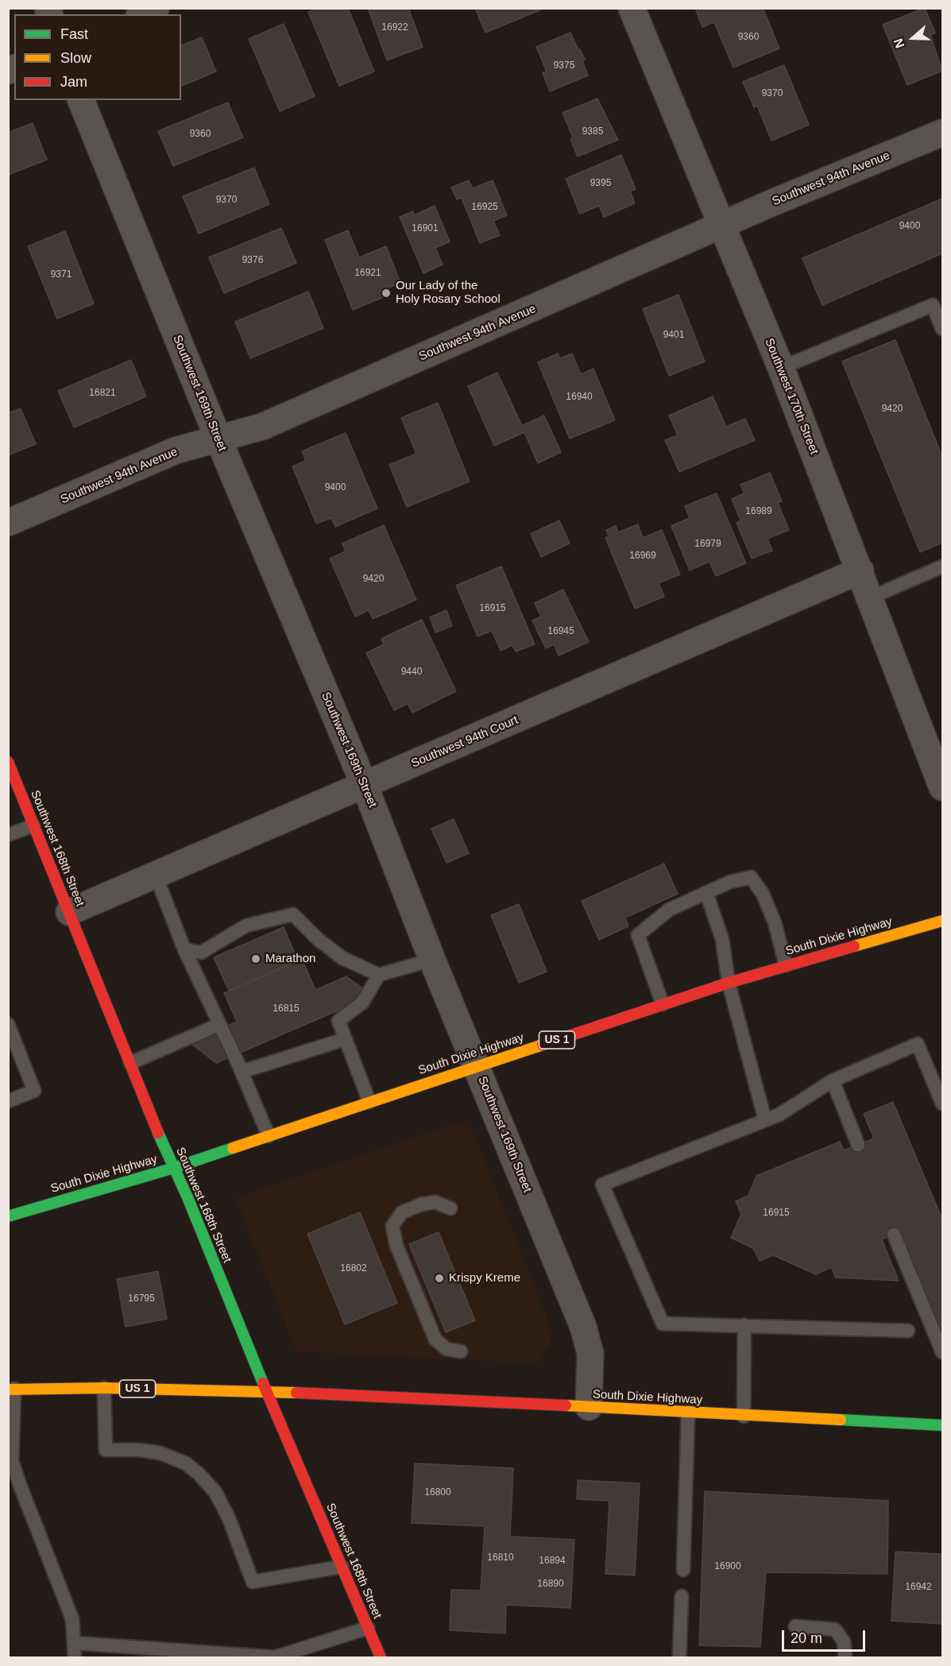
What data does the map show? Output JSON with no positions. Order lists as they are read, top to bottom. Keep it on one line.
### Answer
{"streets":{"main road":["Southwest 168th Street","South Dixie Highway","US 1"],"street":["Southwest 94th Avenue","Southwest 169th Street","Southwest 170th Street","Southwest 94th Court"]},"crossings":[["Southwest 94th Avenue","Southwest 169th Street"],["Southwest 94th Avenue","Southwest 170th Street"],["Southwest 169th Street","Southwest 94th Court"],["Southwest 169th Street","South Dixie Highway"],["Southwest 170th Street","Southwest 94th Court"],["Southwest 94th Court","Southwest 168th Street"],["Southwest 168th Street","South Dixie Highway"]],"places":["Our Lady of the Holy Rosary School","Marathon","Krispy Kreme"],"house_numbers":["16922","9360","9375","9370","9385","9360","9395","9370","16925","9400","16901","9376","16921","9371","9401","16821","16940","9420","9400","16989","16979","16969","9420","16915","16945","9440","16815","16915","16802","16795","16800","16810","16894","16900","16890","16942"],"legend":["Fast","Slow","Jam"],"scale_bar":"20 m","north":"left"}
